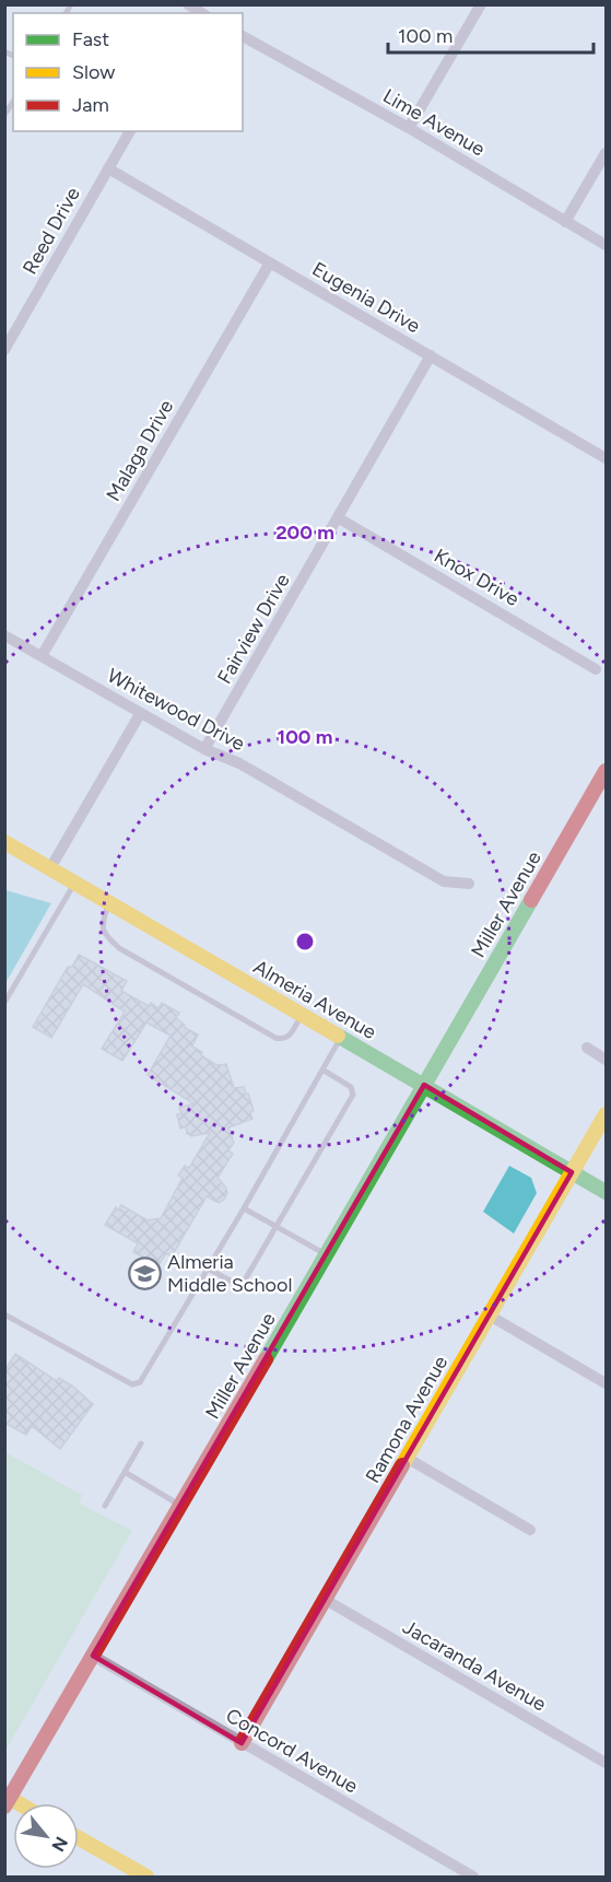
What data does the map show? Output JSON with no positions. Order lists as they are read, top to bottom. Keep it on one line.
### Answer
{"streets":{"street":["Lime Avenue","Reed Drive","Eugenia Drive","Malaga Drive","Knox Drive","Fairview Drive","Whitewood Drive","Miller Avenue","Almeria Avenue","Ramona Avenue","Jacaranda Avenue","Concord Avenue"]},"crossings":[["Reed Drive","Eugenia Drive"],["Eugenia Drive","Malaga Drive"],["Eugenia Drive","Fairview Drive"],["Malaga Drive","Whitewood Drive"],["Knox Drive","Fairview Drive"],["Fairview Drive","Whitewood Drive"],["Miller Avenue","Almeria Avenue"],["Miller Avenue","Concord Avenue"],["Almeria Avenue","Ramona Avenue"],["Ramona Avenue","Jacaranda Avenue"],["Ramona Avenue","Concord Avenue"]],"places":{"school or university":["Almeria Middle School"]},"legend":["Fast","Slow","Jam"],"scale_bar":"100 m","north":"bottom right","rings":["200 m","100 m"]}
